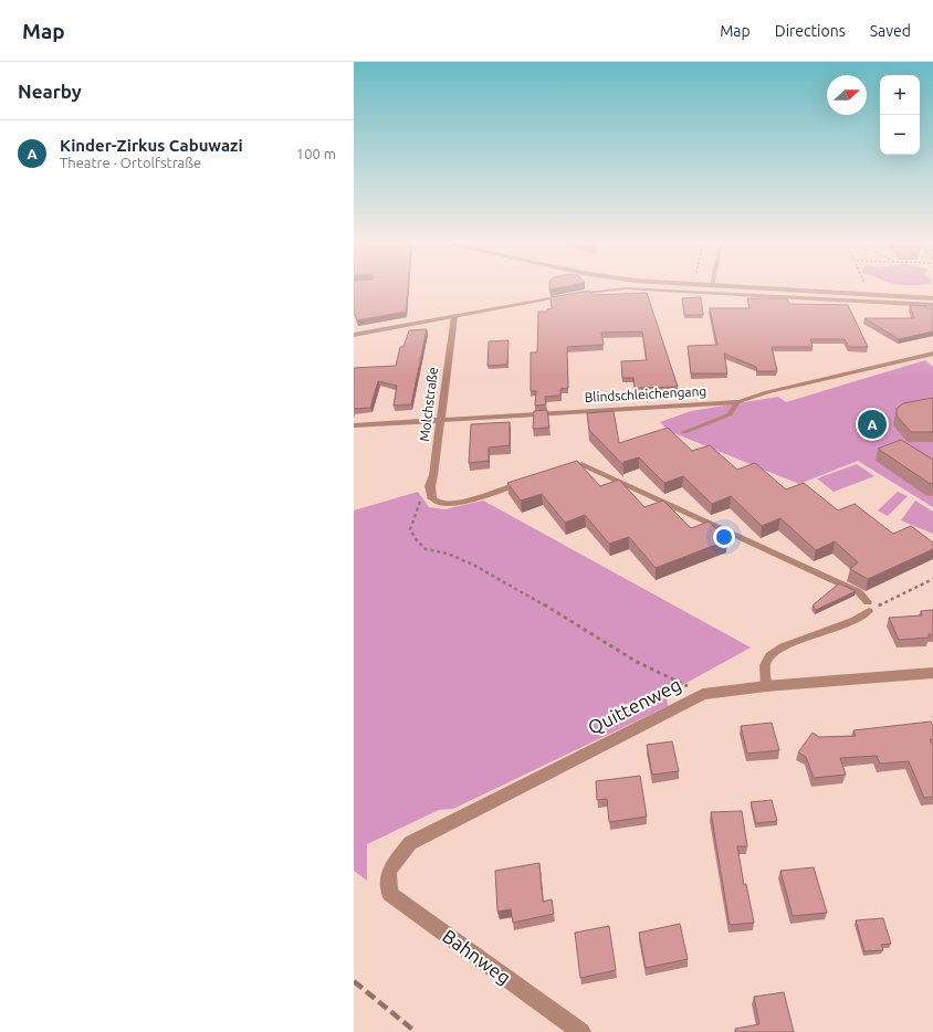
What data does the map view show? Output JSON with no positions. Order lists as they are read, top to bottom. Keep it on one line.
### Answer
{"streets":{"street":["Blindschleichengang","Molchstraße","Quittenweg","Bahnweg"]},"crossings":[["Blindschleichengang","Molchstraße"],["Quittenweg","Bahnweg"]],"north":"right","page":{"header":"Map","nav":["Map","Directions","Saved"],"heading":"Nearby","map_buttons":["+","−"],"list":[{"mark":"A","name":"Kinder-Zirkus Cabuwazi","note":"Theatre · Ortolfstraße","value":"100 m"}],"pins":"A"}}
